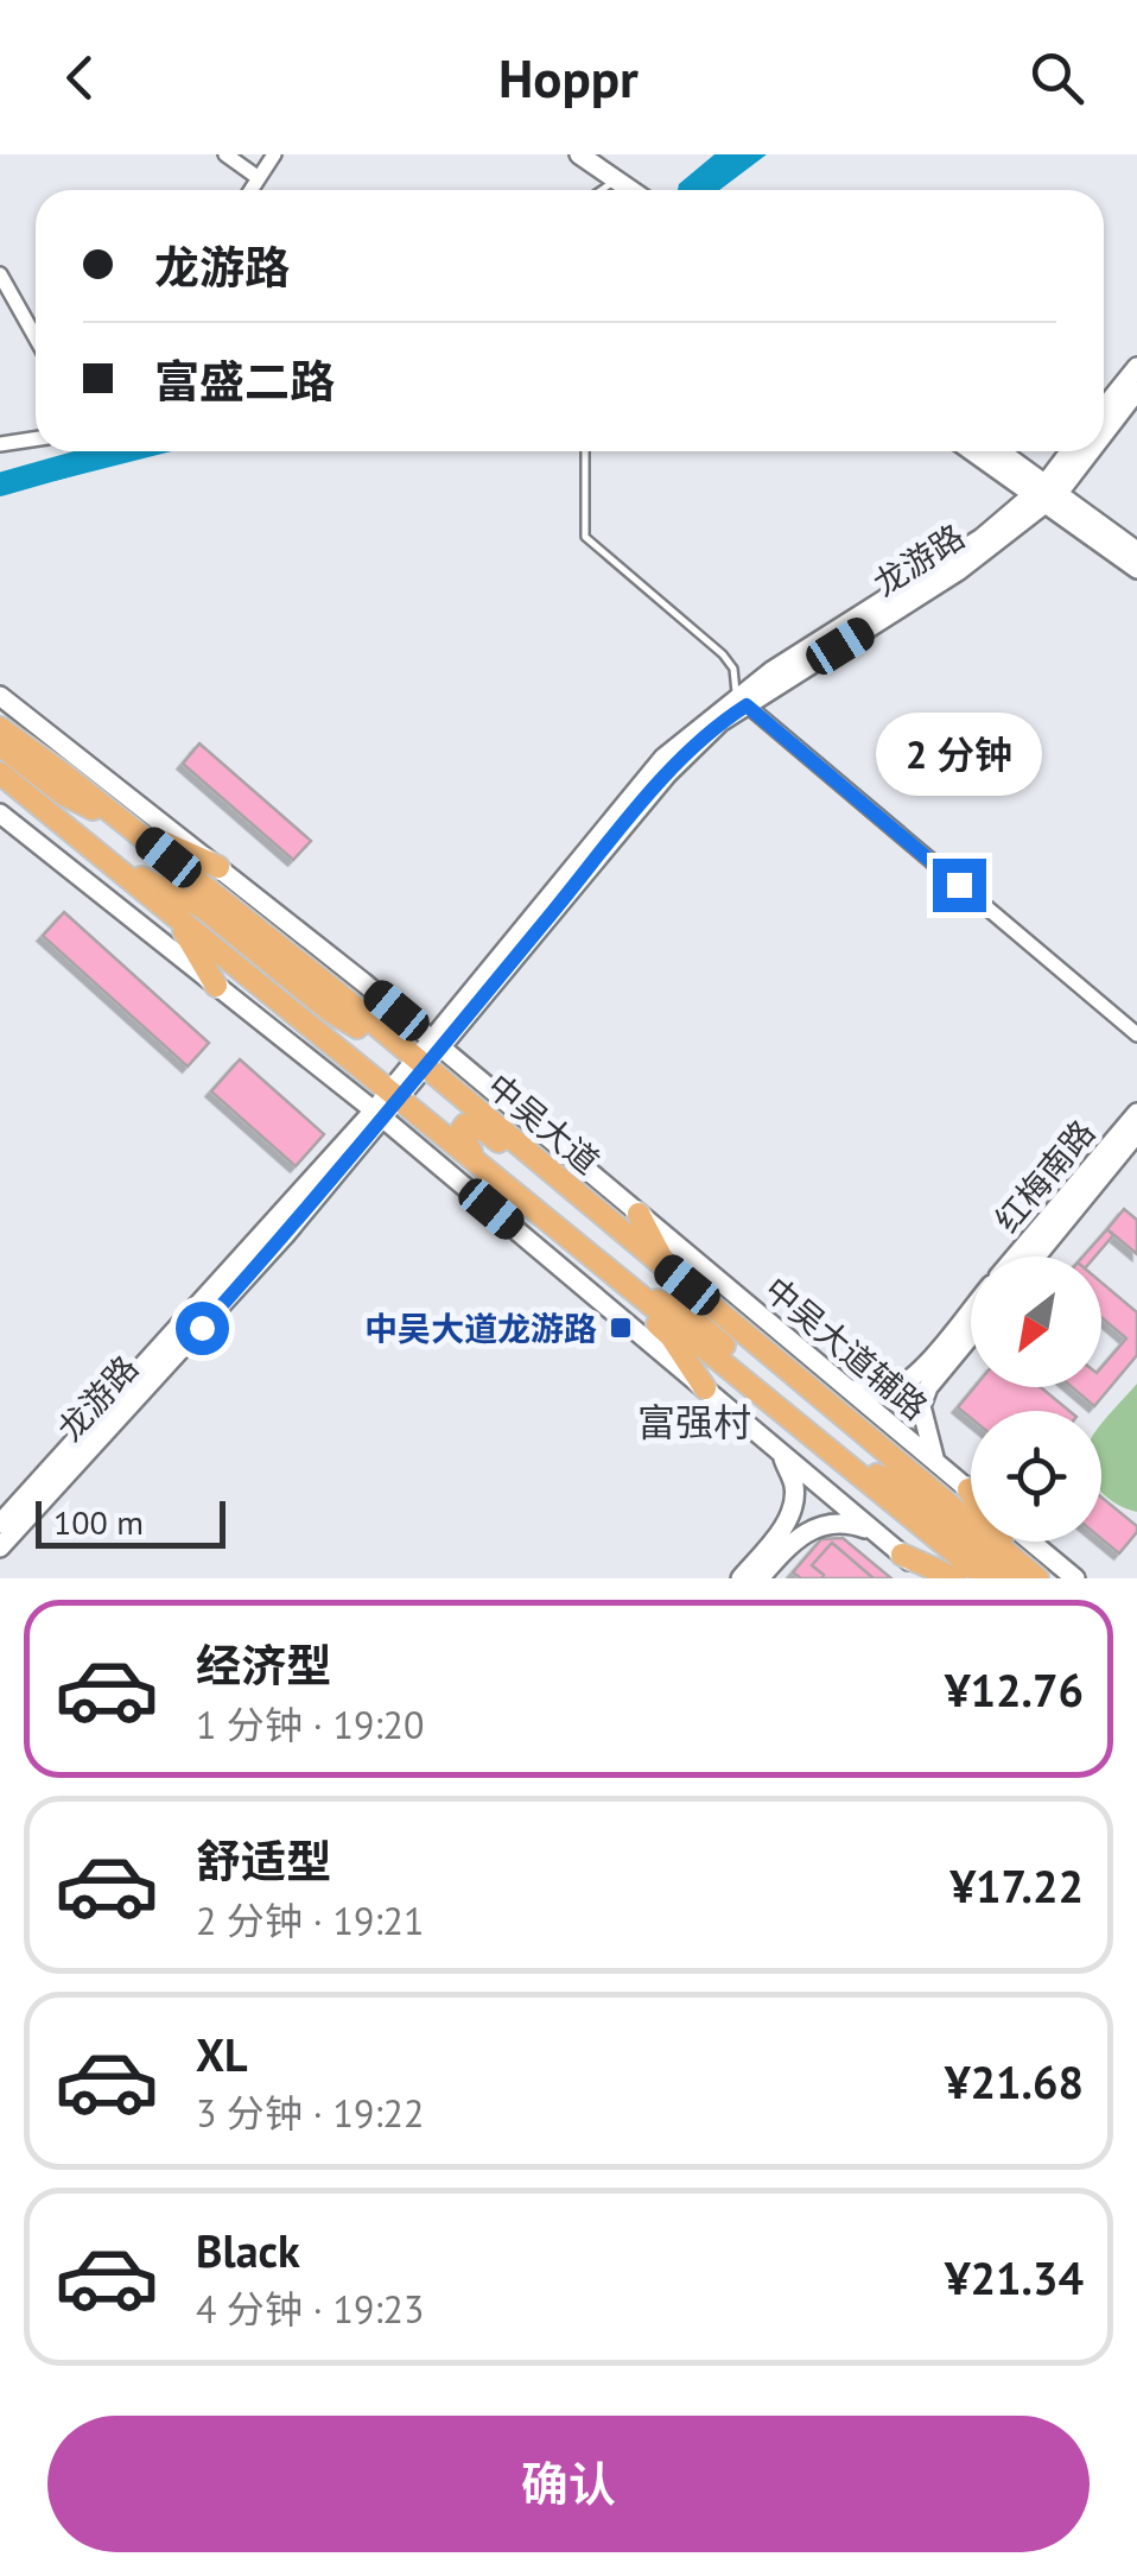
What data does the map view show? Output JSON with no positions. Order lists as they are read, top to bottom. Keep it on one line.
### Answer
{"streets":{"main road":["龙游路","中吴大道","红梅南路","中吴大道辅路"]},"crossings":[["龙游路","中吴大道"],["龙游路","中吴大道辅路"]],"districts":["富强村"],"places":{"transit":["中吴大道龙游路"]},"scale_bar":"100 m","north":"bottom left","page":{"header":"Hoppr","banner":["龙游路","富盛二路"],"bubble":"2 分钟","scale":"100 m","list":[{"name":"经济型","note":"1 分钟 · 19:20","value":"¥12.76"},{"name":"舒适型","note":"2 分钟 · 19:21","value":"¥17.22"},{"name":"XL","note":"3 分钟 · 19:22","value":"¥21.68"},{"name":"Black","note":"4 分钟 · 19:23","value":"¥21.34"}],"buttons":"确认"}}
